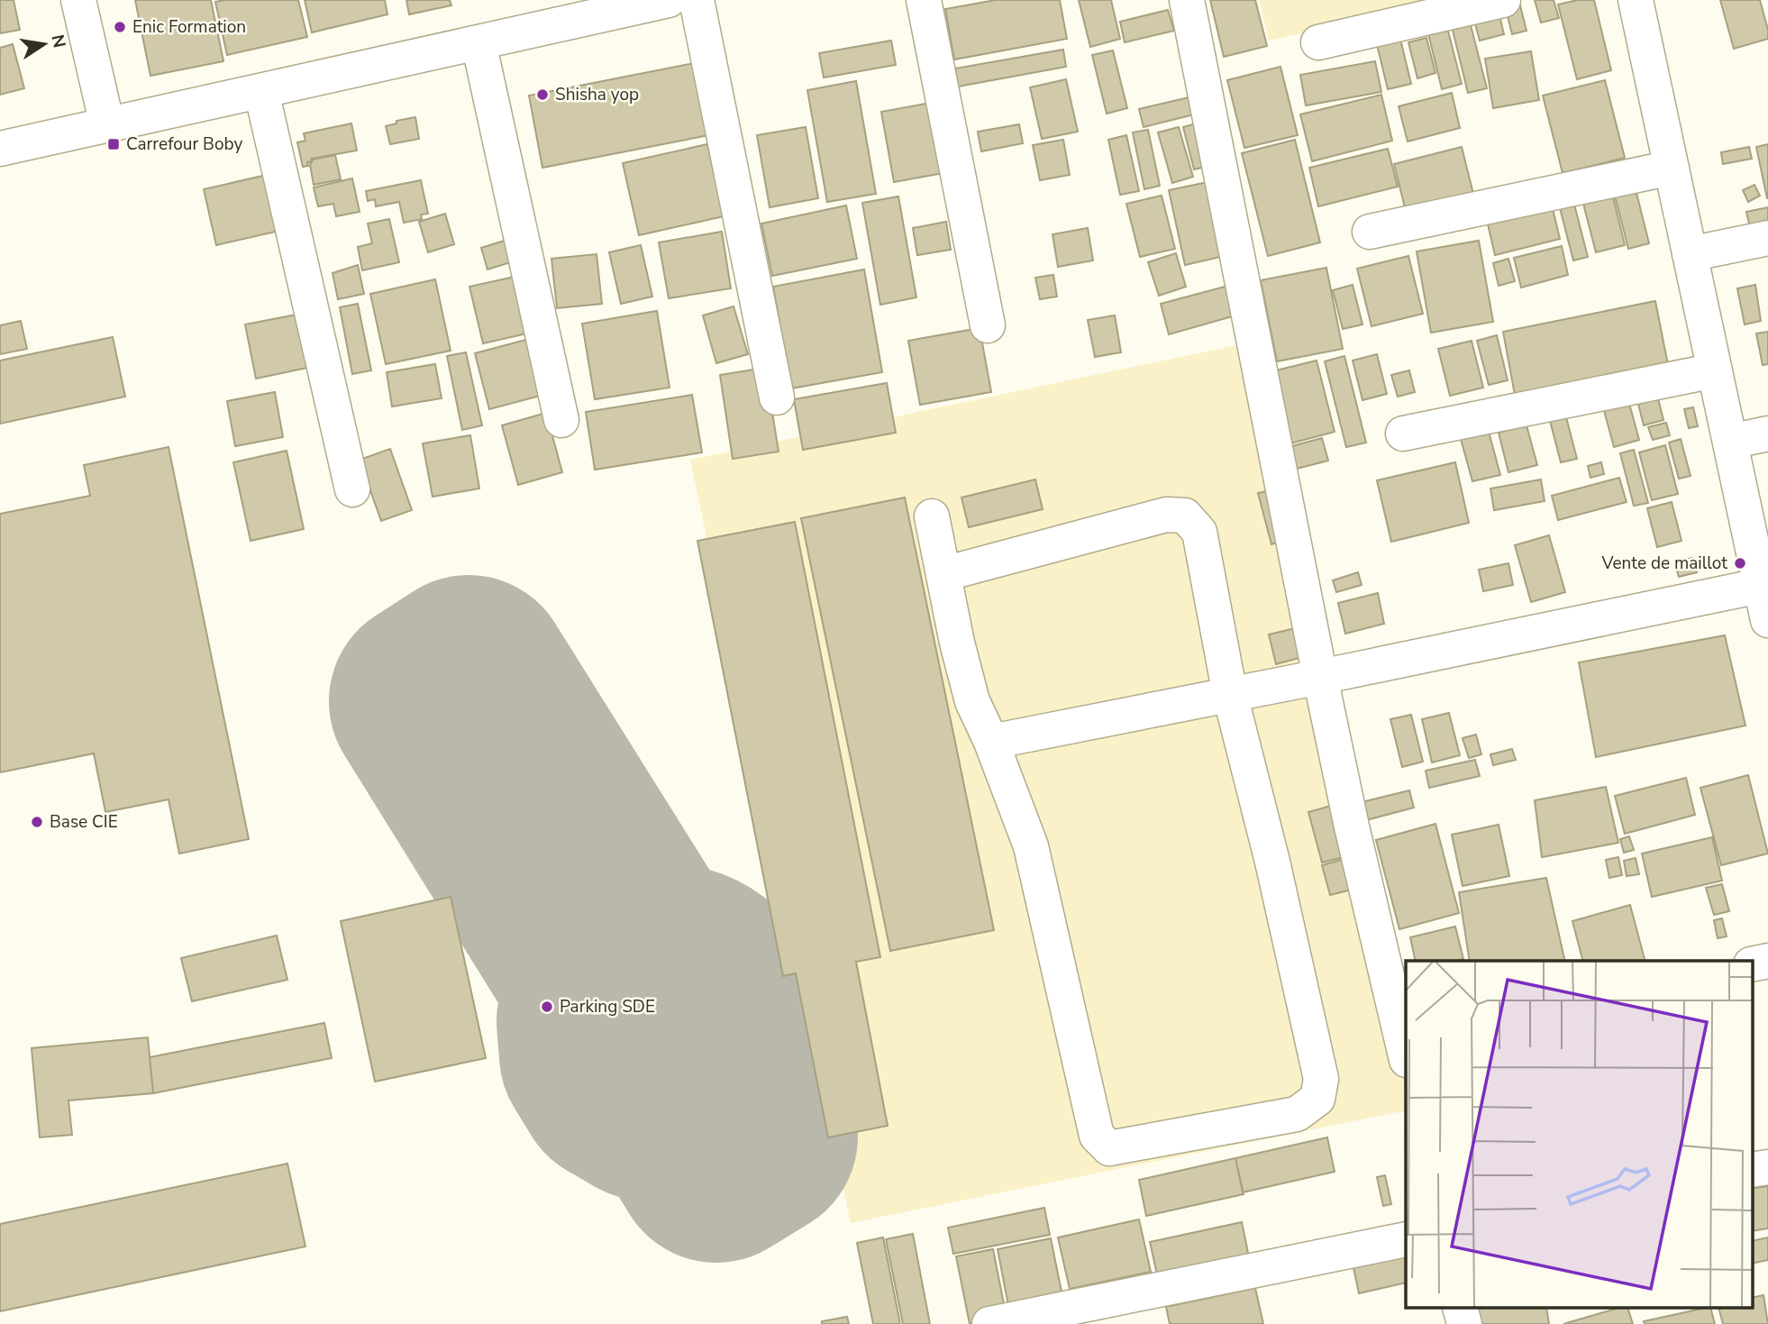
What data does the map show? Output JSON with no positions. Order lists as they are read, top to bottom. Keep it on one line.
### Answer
{"places":{"other":["Enic Formation","Shisha yop","Vente de maillot","Base CIE","Parking SDE"],"transit":["Carrefour Boby"]},"north":"right"}
